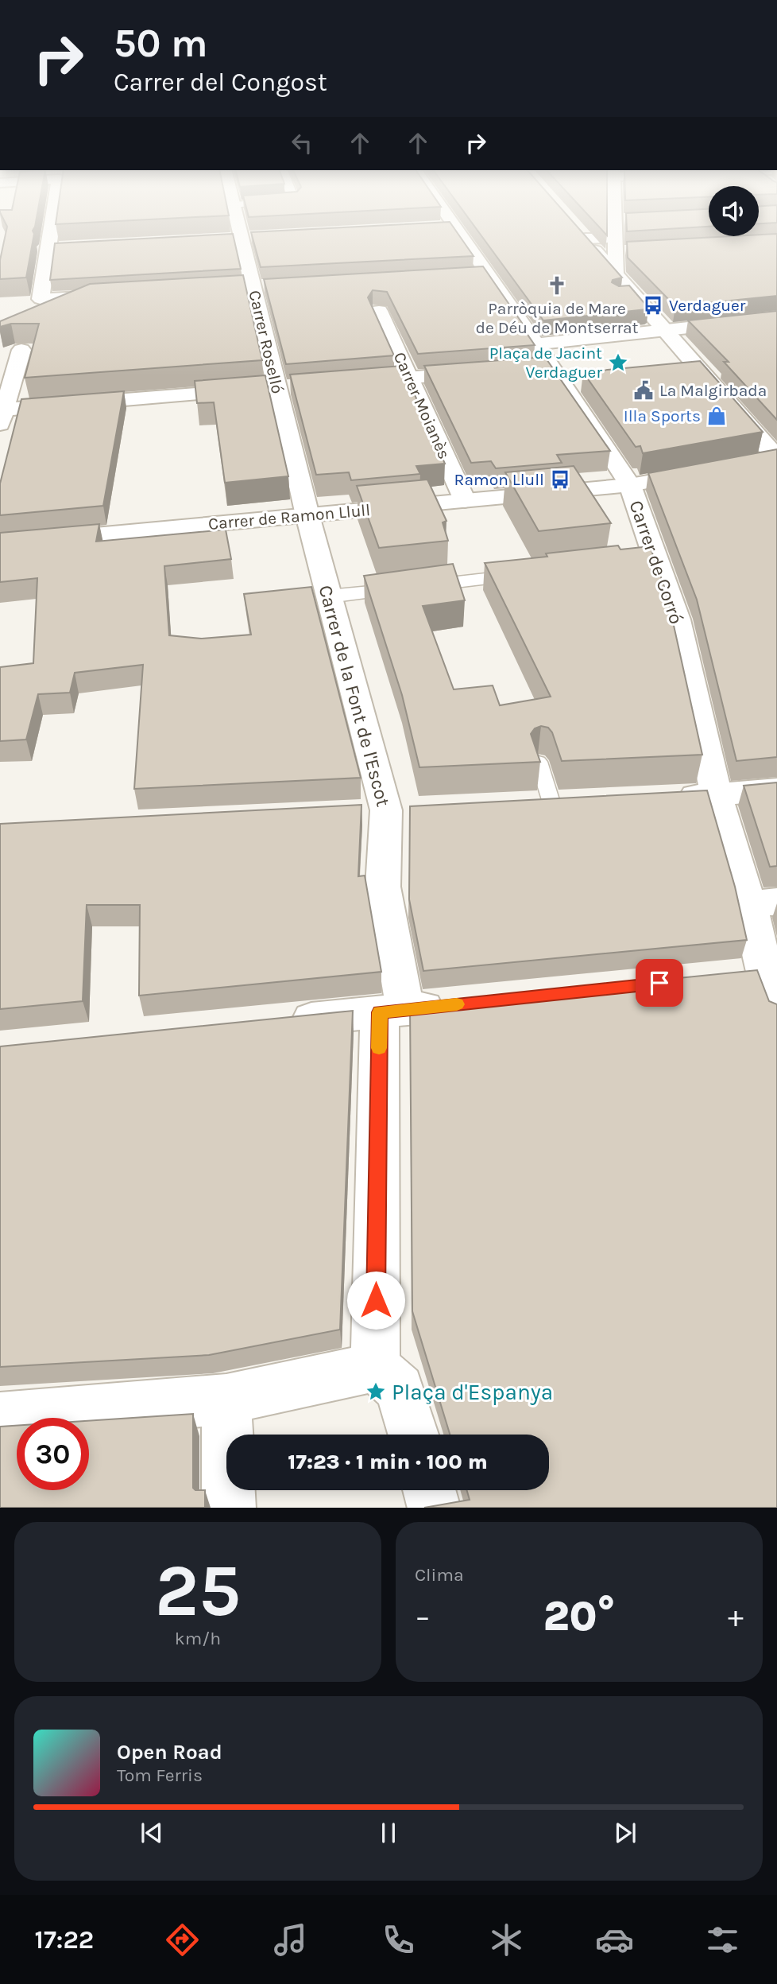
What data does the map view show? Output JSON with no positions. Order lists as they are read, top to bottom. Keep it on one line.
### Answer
{"streets":{"street":["Carrer Roselló","Carrer Moianès","Carrer de Ramon Llull","Carrer de Corró","Carrer de la Font de l'Escot"]},"crossings":[["Carrer Roselló","Carrer de Ramon Llull"],["Carrer Roselló","Carrer de la Font de l'Escot"],["Carrer Moianès","Carrer de Ramon Llull"],["Carrer de Ramon Llull","Carrer de Corró"],["Carrer de Ramon Llull","Carrer de la Font de l'Escot"]],"places":{"church":["Parròquia de Mare de Déu de Montserrat"],"bus stop":["Verdaguer","Ramon Llull"],"place":["Plaça de Jacint Verdaguer","Plaça d'Espanya"],"public building":["La Malgirbada"],"shop":["Illa Sports"]},"page":{"turn":["50 m","Carrer del Congost"],"limit":"30","trip":"17:23 · 1 min · 100 m","tile":[["25","km/h"],"Clima"],"heat":["−","20°","+"],"song":["Open Road","Tom Ferris"],"tabs":"17:22"}}
